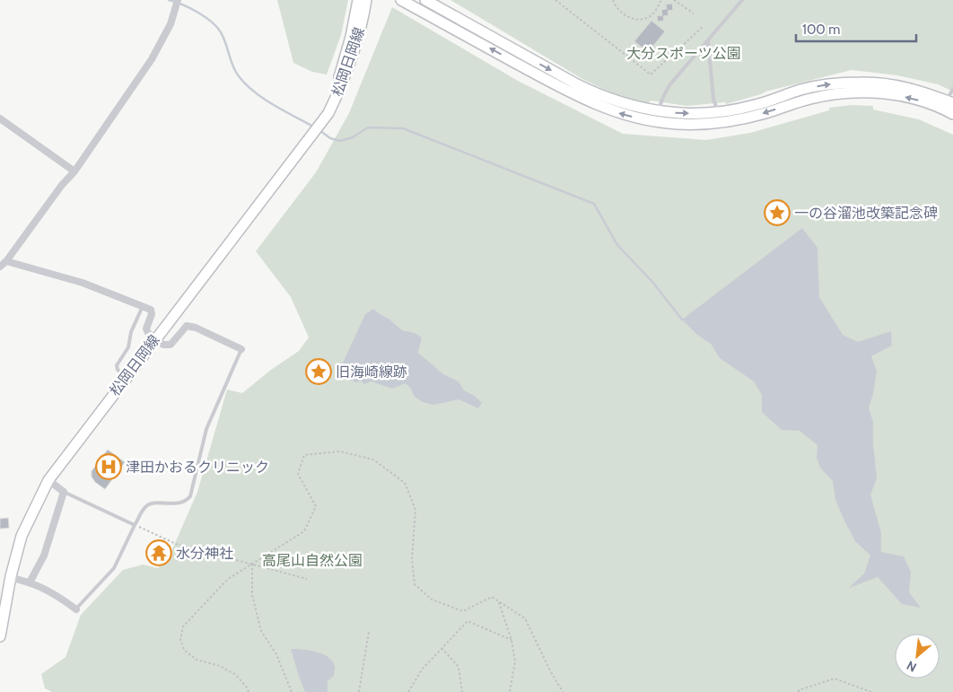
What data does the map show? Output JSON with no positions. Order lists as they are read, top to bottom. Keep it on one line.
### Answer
{"streets":{"street":["松岡日岡線"]},"parks":["大分スポーツ公園","高尾山自然公園"],"places":{"place":["一の谷溜池改築記念碑","旧海崎線跡"],"hospital":["津田かおるクリニック"],"temple":["水分神社"]},"scale_bar":"100 m","north":"bottom left"}
